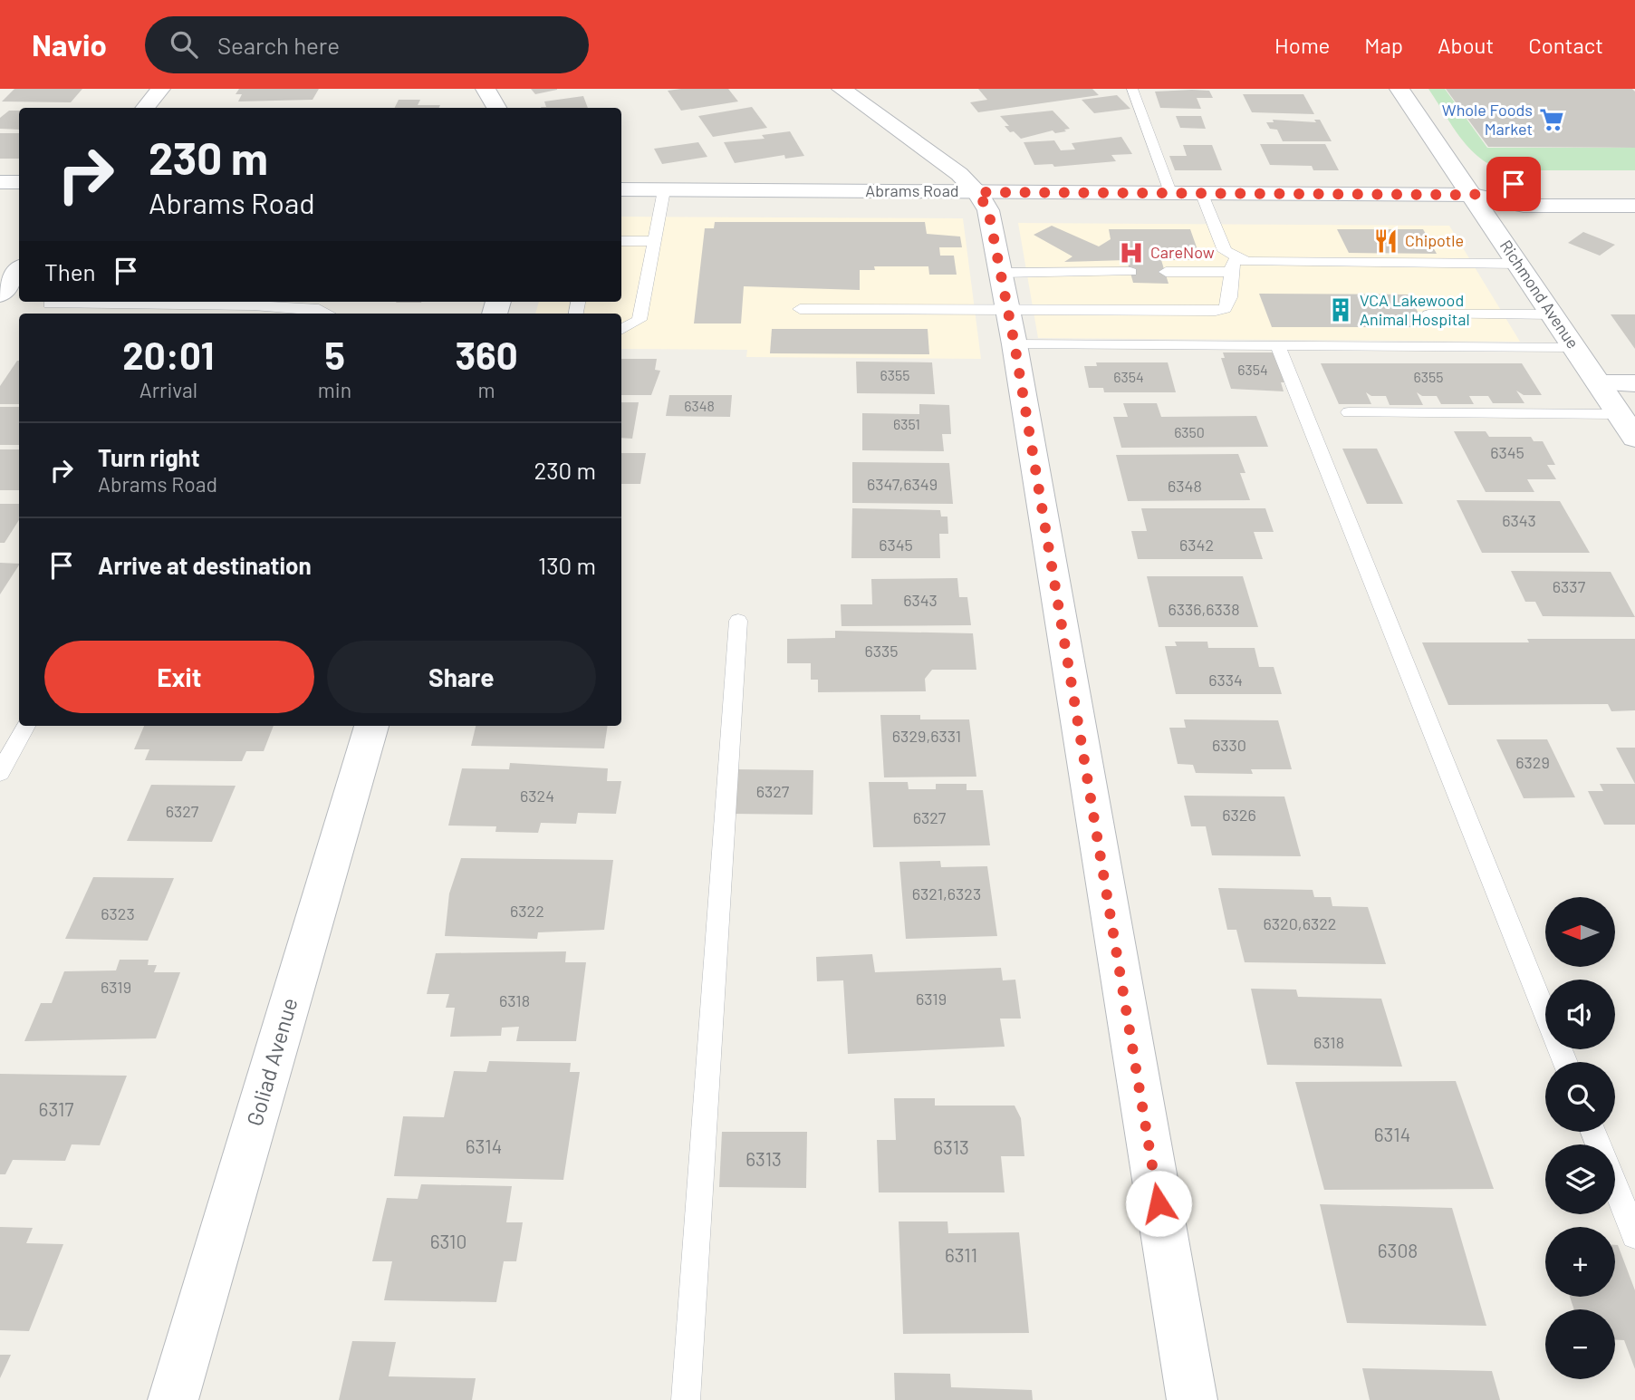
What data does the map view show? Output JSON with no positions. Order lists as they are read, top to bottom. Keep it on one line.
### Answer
{"streets":{"street":["Abrams Road","Richmond Avenue","Goliad Avenue"]},"crossings":[["Abrams Road","Richmond Avenue"]],"places":{"supermarket":["Whole Foods Market"],"restaurant":["Chipotle"],"hospital":["CareNow"],"building":["VCA Lakewood Animal Hospital"]},"house_numbers":["6354","6355","6354","6355","6348","6351","6350","6345","6347,6349","6348","6343","6345","6342","6337","6343","6336,6338","6335","6334","6329,6331","6330","6329","6327","6324","6327","6326","6327","6321,6323","6322","6323","6320,6322","6319","6319","6318","6318","6317","6314","6314","6313","6313","6310","6308","6311"],"north":"left","page":{"header":"Navio","search":"Search here","nav":["Home","Map","About","Contact"],"turn":["230 m","Abrams Road"],"then":"Then","eta":["20:01","Arrival","5","min","360","m"],"list":[{"name":"Turn right","note":"Abrams Road","value":"230 m"},{"name":"Arrive at destination","value":"130 m"}],"buttons":["Exit","Share"],"map_buttons":["+","−"]}}
